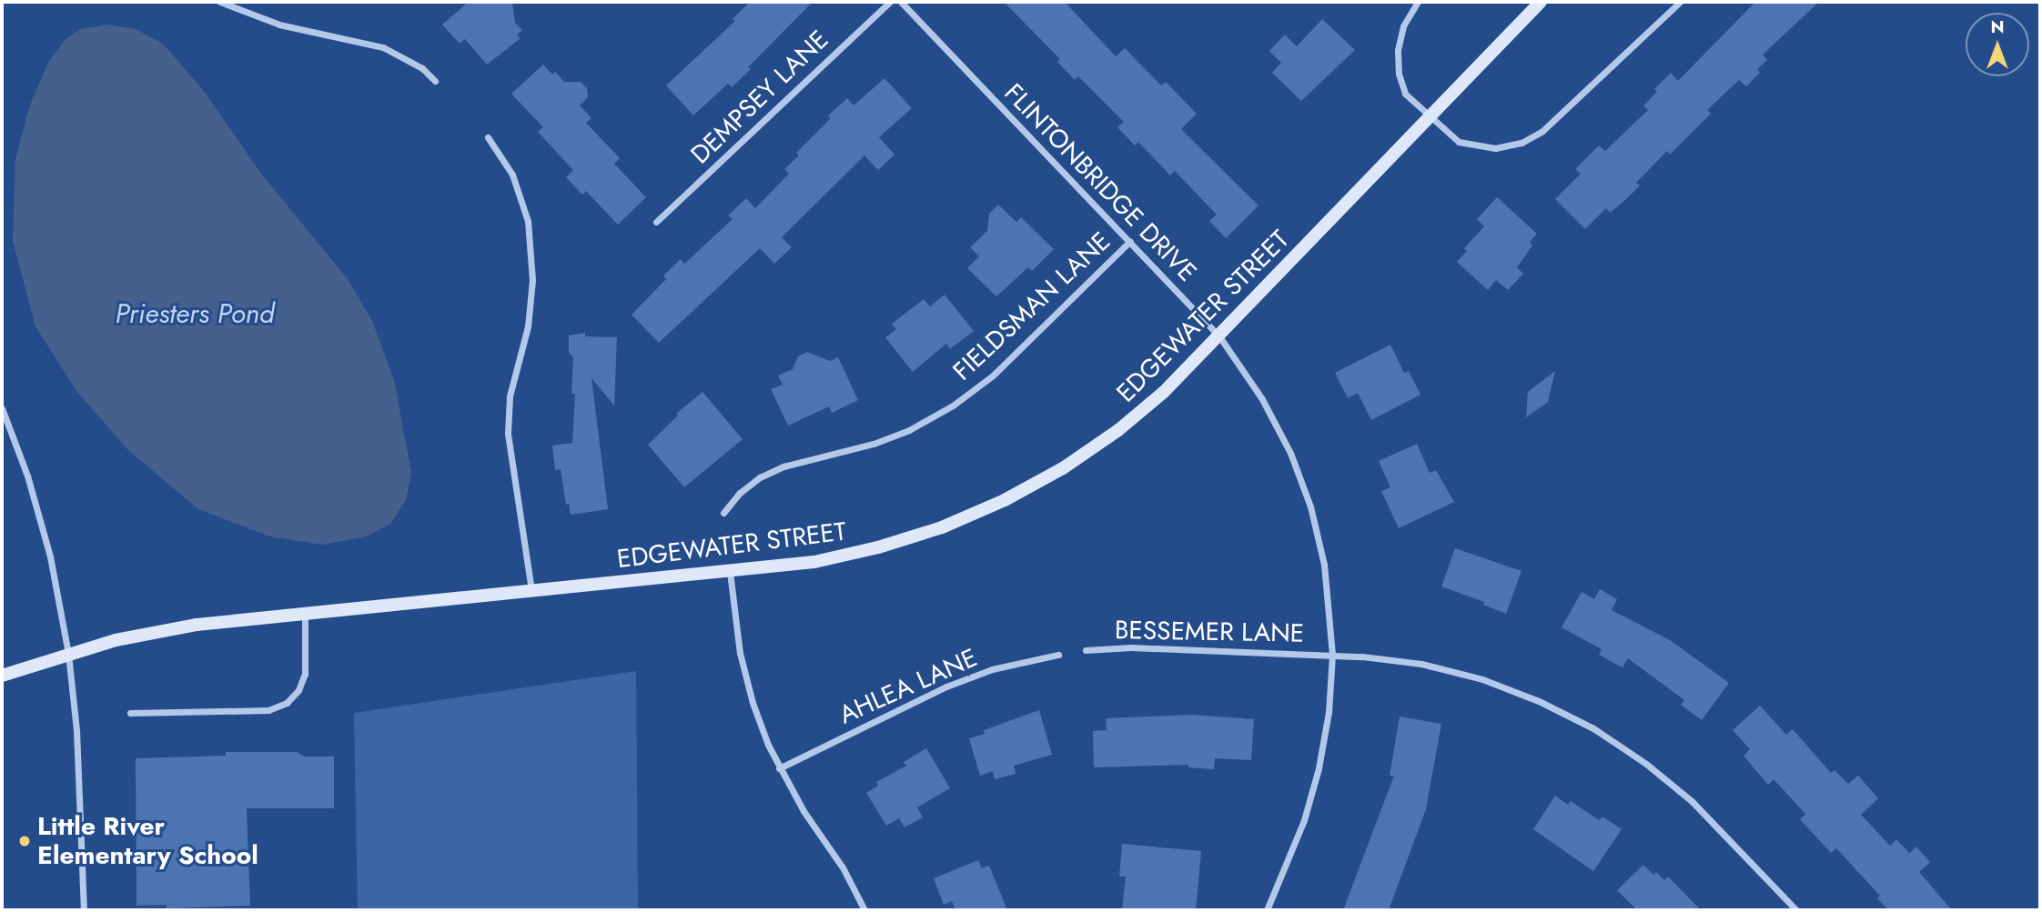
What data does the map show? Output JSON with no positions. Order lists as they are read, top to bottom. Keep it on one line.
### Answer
{"streets":{"street":["DEMPSEY LANE","FLINTONBRIDGE DRIVE","FIELDSMAN LANE","EDGEWATER STREET","BESSEMER LANE","AHLEA LANE"]},"crossings":[["FLINTONBRIDGE DRIVE","FIELDSMAN LANE"],["FLINTONBRIDGE DRIVE","EDGEWATER STREET"],["FLINTONBRIDGE DRIVE","BESSEMER LANE"]],"water":["Priesters Pond"],"places":["Little River Elementary School"],"north":"top"}
